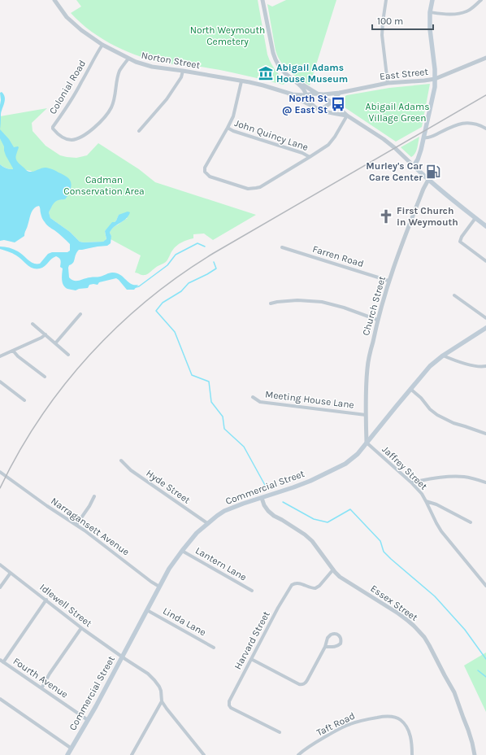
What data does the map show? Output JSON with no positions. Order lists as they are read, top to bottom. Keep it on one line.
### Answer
{"streets":{"main road":["Commercial Street"],"street":["Norton Street","East Street","Colonial Road","John Quincy Lane","Farren Road","Church Street","Meeting House Lane","Jaffrey Street","Hyde Street","Narragansett Avenue","Lantern Lane","Essex Street","Idlewell Street","Linda Lane","Harvard Street","Fourth Avenue","Taft Road"]},"crossings":[["Norton Street","East Street"],["Norton Street","Colonial Road"],["Farren Road","Church Street"],["Church Street","Meeting House Lane"],["Church Street","Jaffrey Street"],["Church Street","Commercial Street"],["Jaffrey Street","Commercial Street"],["Hyde Street","Commercial Street"],["Commercial Street","Narragansett Avenue"],["Commercial Street","Lantern Lane"],["Commercial Street","Essex Street"],["Commercial Street","Idlewell Street"],["Commercial Street","Linda Lane"],["Commercial Street","Fourth Avenue"],["Essex Street","Harvard Street"]],"parks":["North Weymouth Cemetery","Abigail Adams Village Green","Cadman Conservation Area"],"places":{"museum":["Abigail Adams House Museum"],"bus stop":["North St @ East St"],"fuel station":["Murley's Car Care Center"],"church":["First Church in Weymouth"]},"scale_bar":"100 m"}
